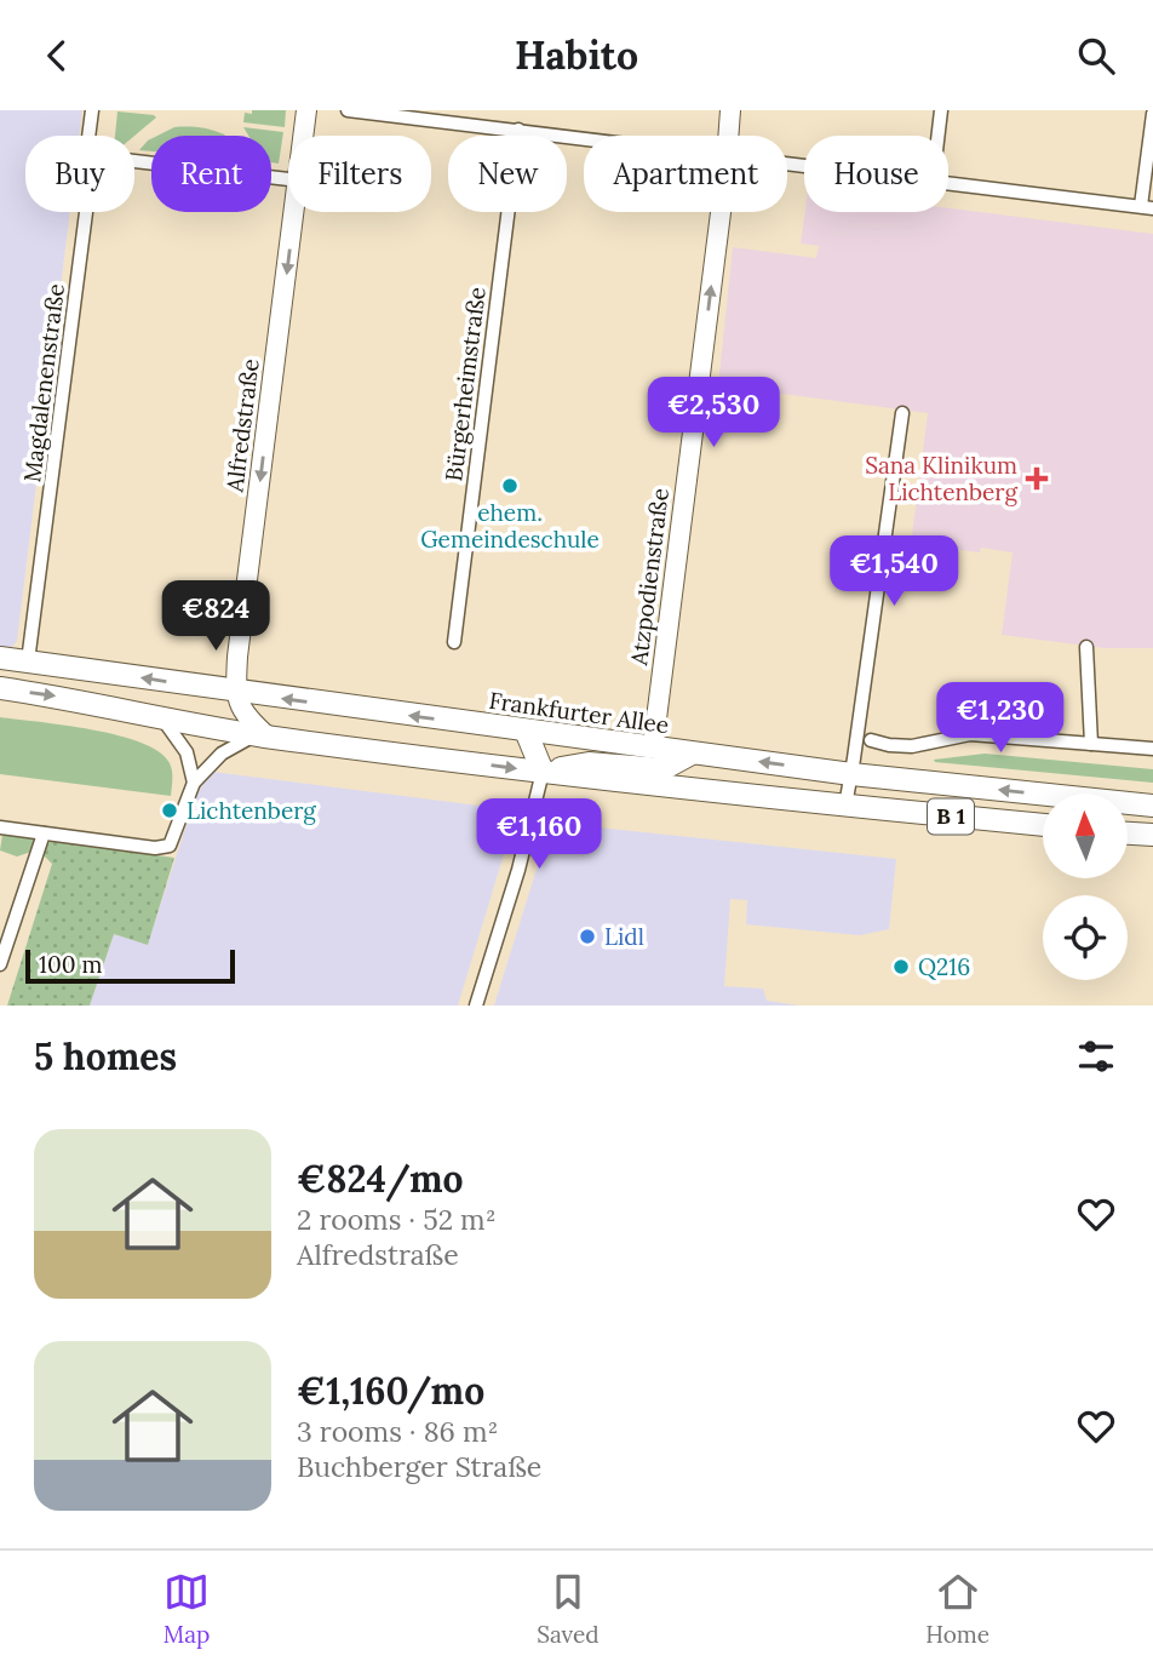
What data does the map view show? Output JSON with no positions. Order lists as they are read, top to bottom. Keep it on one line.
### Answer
{"streets":{"main road":["Frankfurter Allee","B 1"],"street":["Magdalenenstraße","Bürgerheimstraße","Alfredstraße","Atzpodienstraße"]},"crossings":[["Magdalenenstraße","Frankfurter Allee"],["Alfredstraße","Frankfurter Allee"],["Atzpodienstraße","Frankfurter Allee"]],"one_way":["Alfredstraße","Atzpodienstraße"],"places":{"health":["Sana Klinikum Lichtenberg"],"other":["ehem. Gemeindeschule","Lichtenberg","Lidl","Q216"]},"scale_bar":"100 m","north":"top","page":{"header":"Habito","chip":["Buy","Rent","Filters","New","Apartment","House"],"price":["€2,530","€1,540","€824","€1,230","€1,160"],"scale":"100 m","heading":"5 homes","list":[{"name":"€824/mo","note":"2 rooms · 52 m² · Alfredstraße"},{"name":"€1,160/mo","note":"3 rooms · 86 m² · Buchberger Straße"}],"tabs":["Map","Saved","Home"]}}
